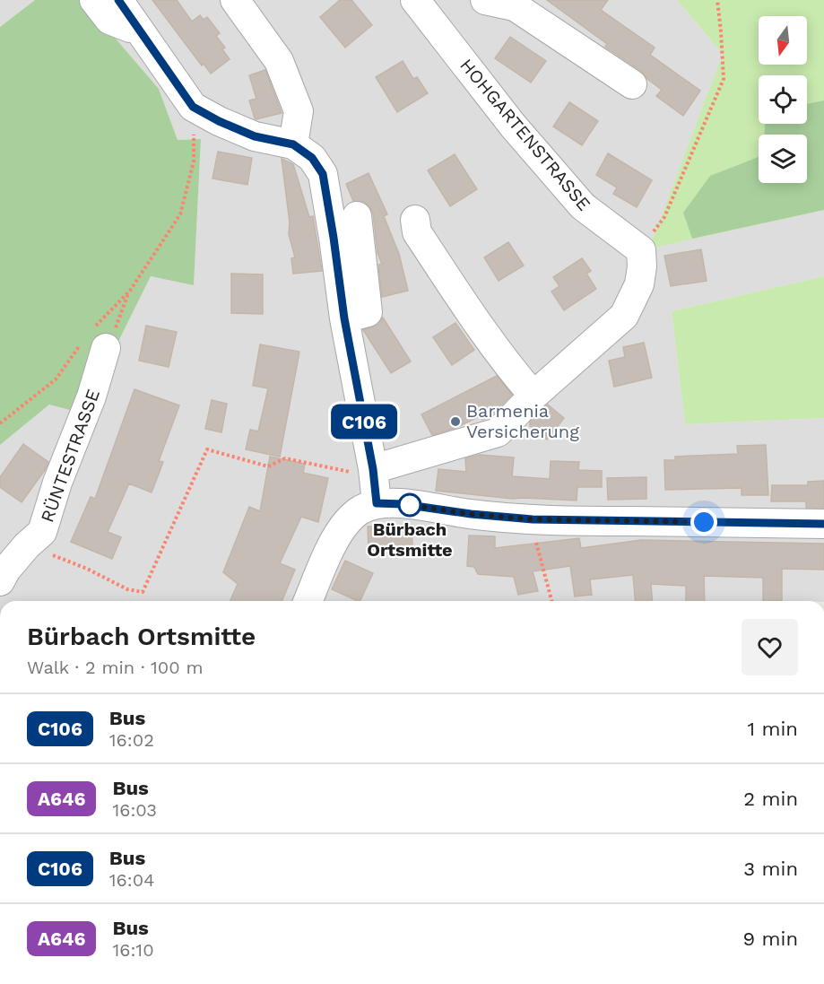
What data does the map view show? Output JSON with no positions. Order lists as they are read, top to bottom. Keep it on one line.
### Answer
{"streets":{"street":["HOHGARTENSTRASSE","RÜNTESTRASSE"]},"places":["Barmenia Versicherung","Bürbach Ortsmitte"],"lines":["bus line C106"],"north":"bottom","page":{"on_map":"C106","heading":["Bürbach Ortsmitte","Walk · 2 min · 100 m"],"list":[{"mark":"C106","name":"Bus","note":"16:02","value":"1 min"},{"mark":"A646","name":"Bus","note":"16:03","value":"2 min"},{"mark":"C106","name":"Bus","note":"16:04","value":"3 min"},{"mark":"A646","name":"Bus","note":"16:10","value":"9 min"}]}}
